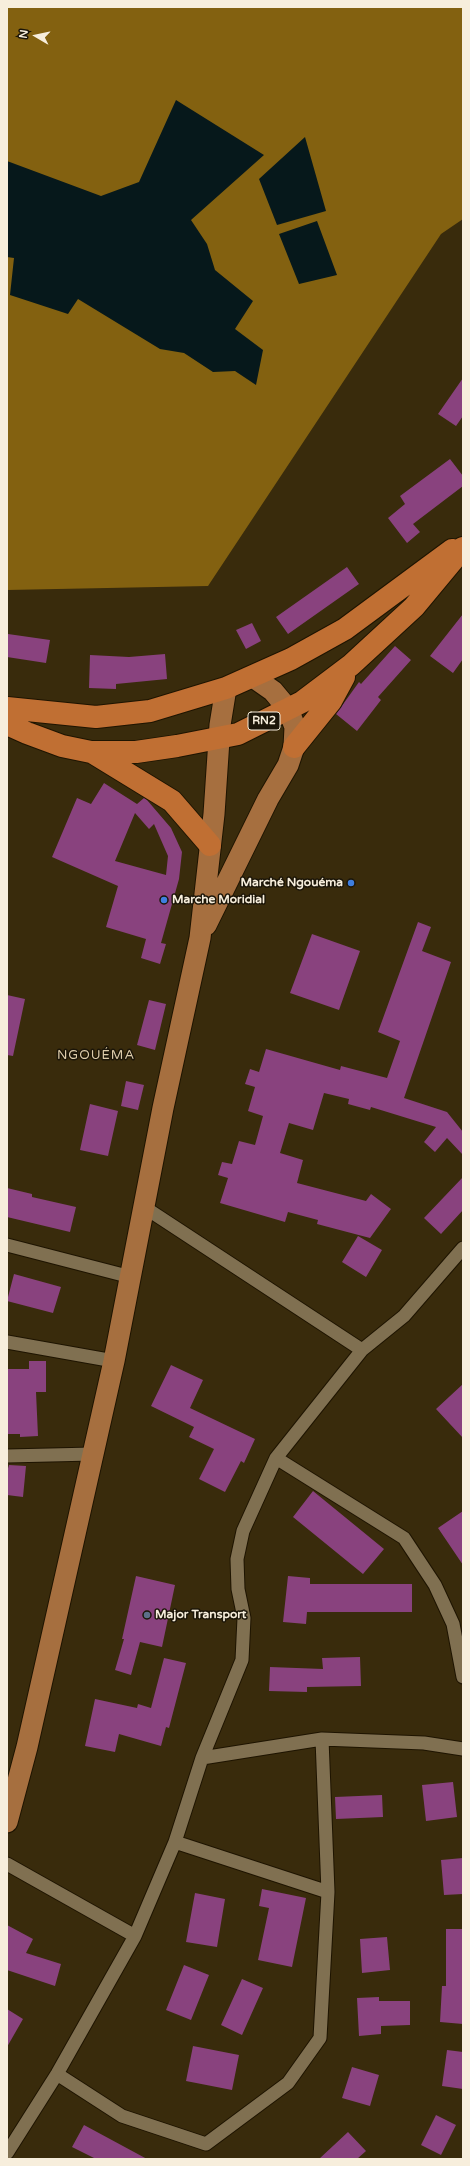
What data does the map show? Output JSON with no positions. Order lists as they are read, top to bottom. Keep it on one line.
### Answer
{"streets":{"highway":["RN2"]},"districts":["NGOUÉMA"],"places":["Marché Ngouéma","Marche Moridial","Major Transport"],"north":"left"}
